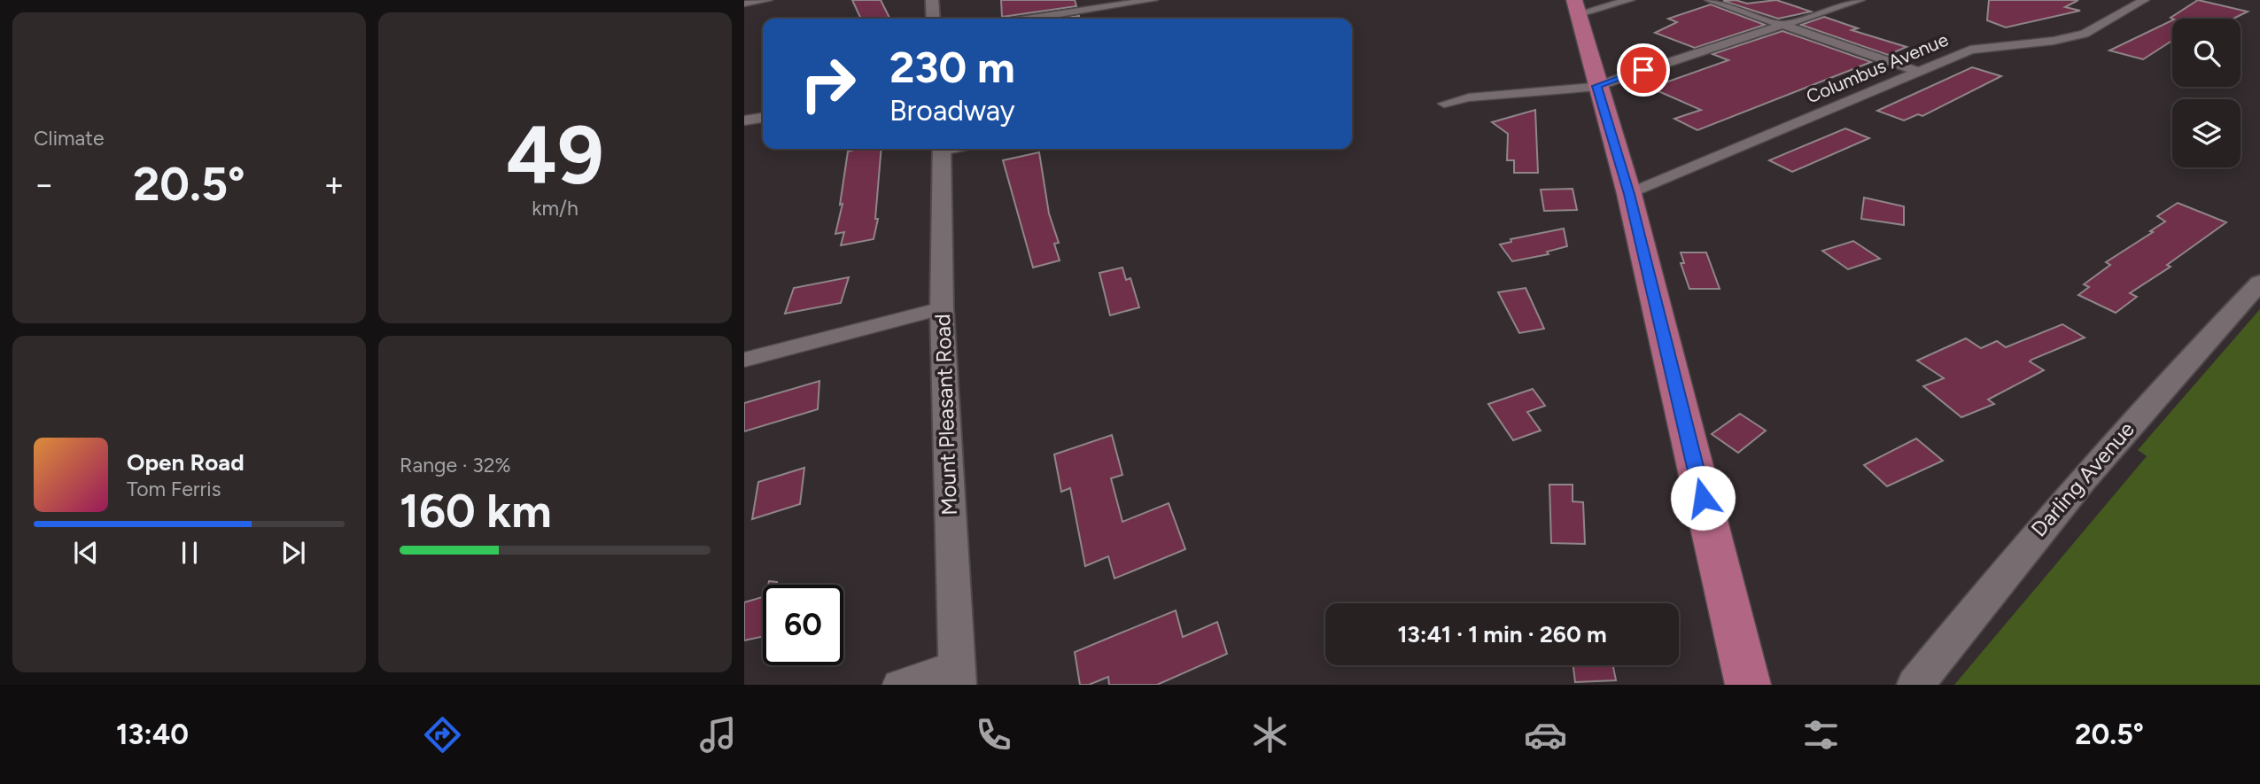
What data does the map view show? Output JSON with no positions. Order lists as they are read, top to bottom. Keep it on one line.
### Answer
{"streets":{"street":["Columbus Avenue","Mount Pleasant Road","Darling Avenue"]},"page":{"tile":["Climate",["49","km/h"],["Range · 32%","160 km"]],"turn":["230 m","Broadway"],"heat":["−","20.5°","+"],"song":["Open Road","Tom Ferris"],"limit":"60","trip":"13:41 · 1 min · 260 m","tabs":["13:40","20.5°"]}}
